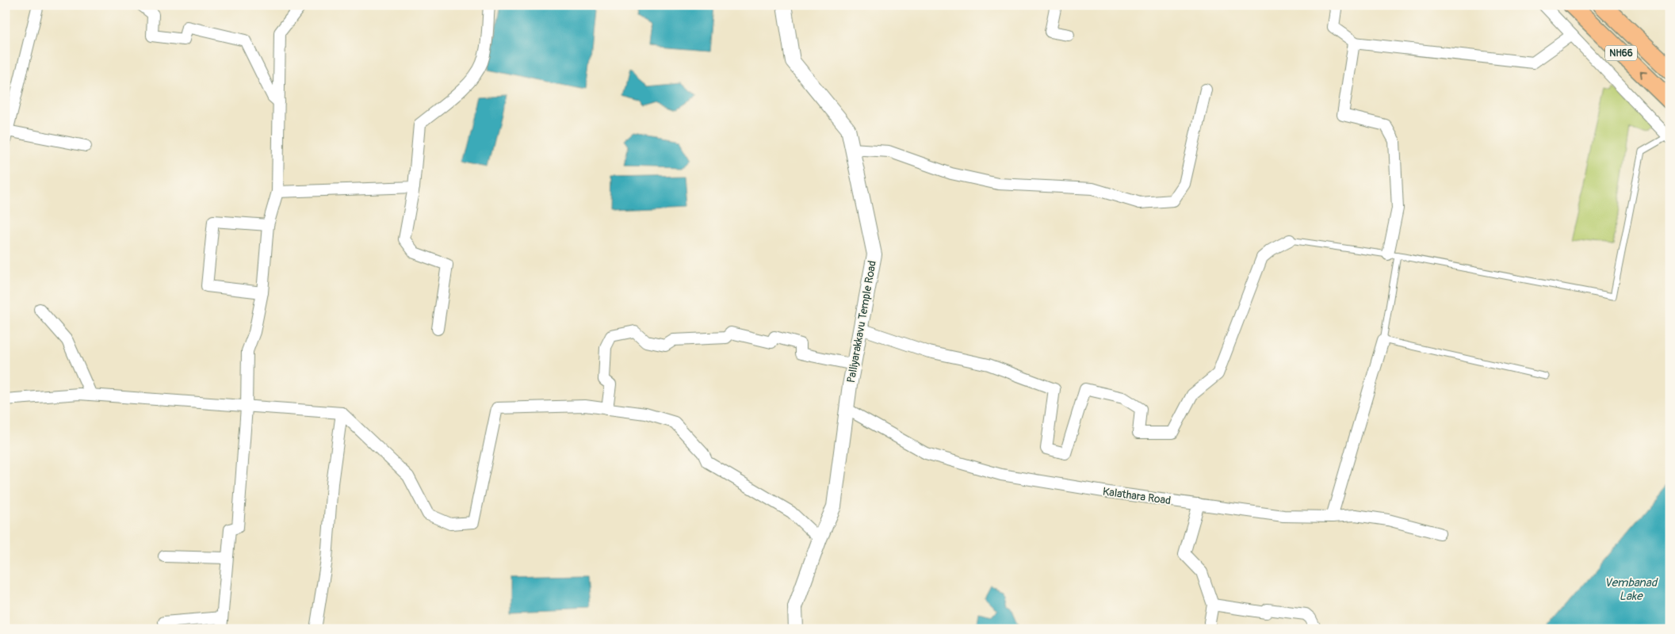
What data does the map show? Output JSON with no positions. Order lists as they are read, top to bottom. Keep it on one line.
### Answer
{"streets":{"highway":["NH66"],"street":["Palliyarakkavu Temple Road","Kalathara Road"]},"crossings":[["Palliyarakkavu Temple Road","Kalathara Road"]],"water":["Vembanad Lake"]}
